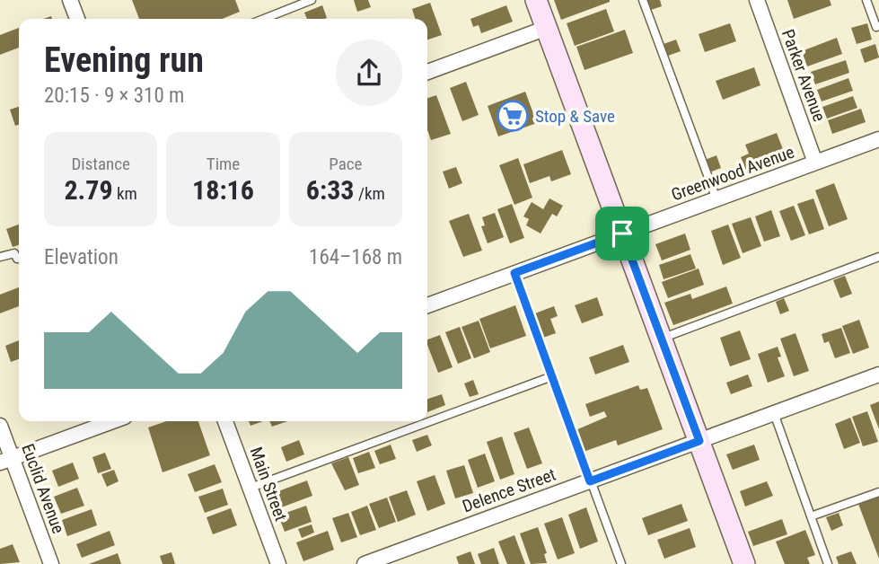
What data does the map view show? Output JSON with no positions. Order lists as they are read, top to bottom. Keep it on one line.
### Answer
{"streets":{"street":["Parker Avenue","Greenwood Avenue","Main Street","Euclid Avenue","Delence Street"]},"crossings":[["Parker Avenue","Greenwood Avenue"]],"places":{"supermarket":["Stop & Save"]},"page":{"heading":["Evening run","20:15 · 9 × 310 m"],"stats":[["Distance","2.79 km"],["Time","18:16"],["Pace","6:33 /km"]],"chart":["Elevation","164–168 m"]}}
